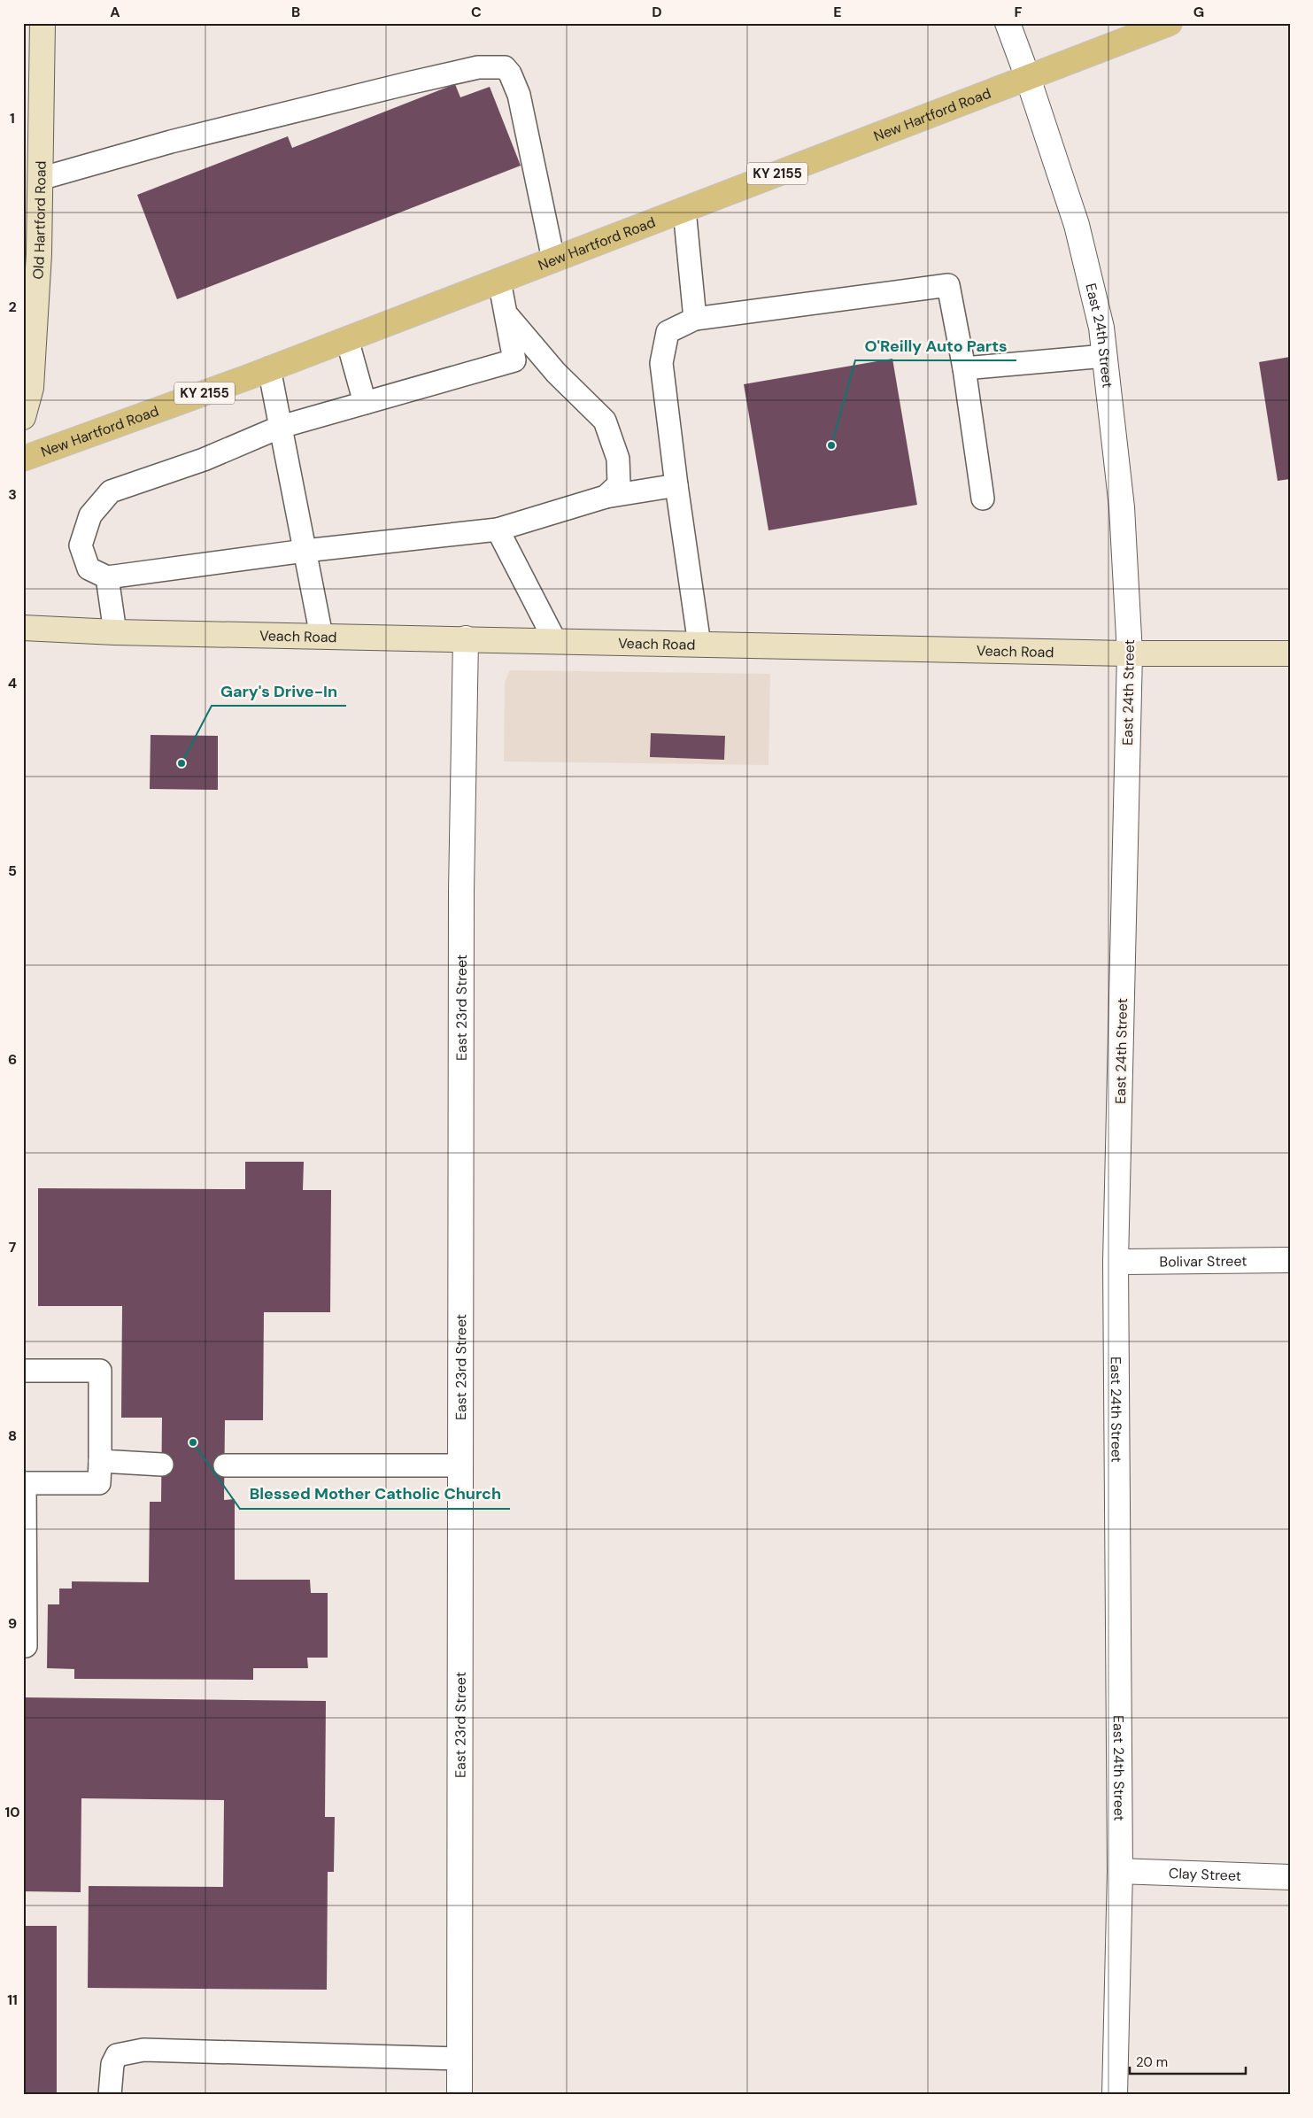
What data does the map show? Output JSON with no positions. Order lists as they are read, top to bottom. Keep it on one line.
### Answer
{"streets":{"main road":["New Hartford Road","KY 2155"],"street":["Old Hartford Road","East 24th Street","Veach Road","East 23rd Street","Bolivar Street","Clay Street"]},"crossings":[["New Hartford Road","East 24th Street"],["East 24th Street","Veach Road"],["East 24th Street","Bolivar Street"],["East 24th Street","Clay Street"],["Veach Road","East 23rd Street"]],"places":["O'Reilly Auto Parts","Gary's Drive-In","Blessed Mother Catholic Church"],"scale_bar":"20 m","grid":{"columns":["A","B","C","D","E","F","G"],"rows":["1","2","3","4","5","6","7","8","9","10","11"]}}
